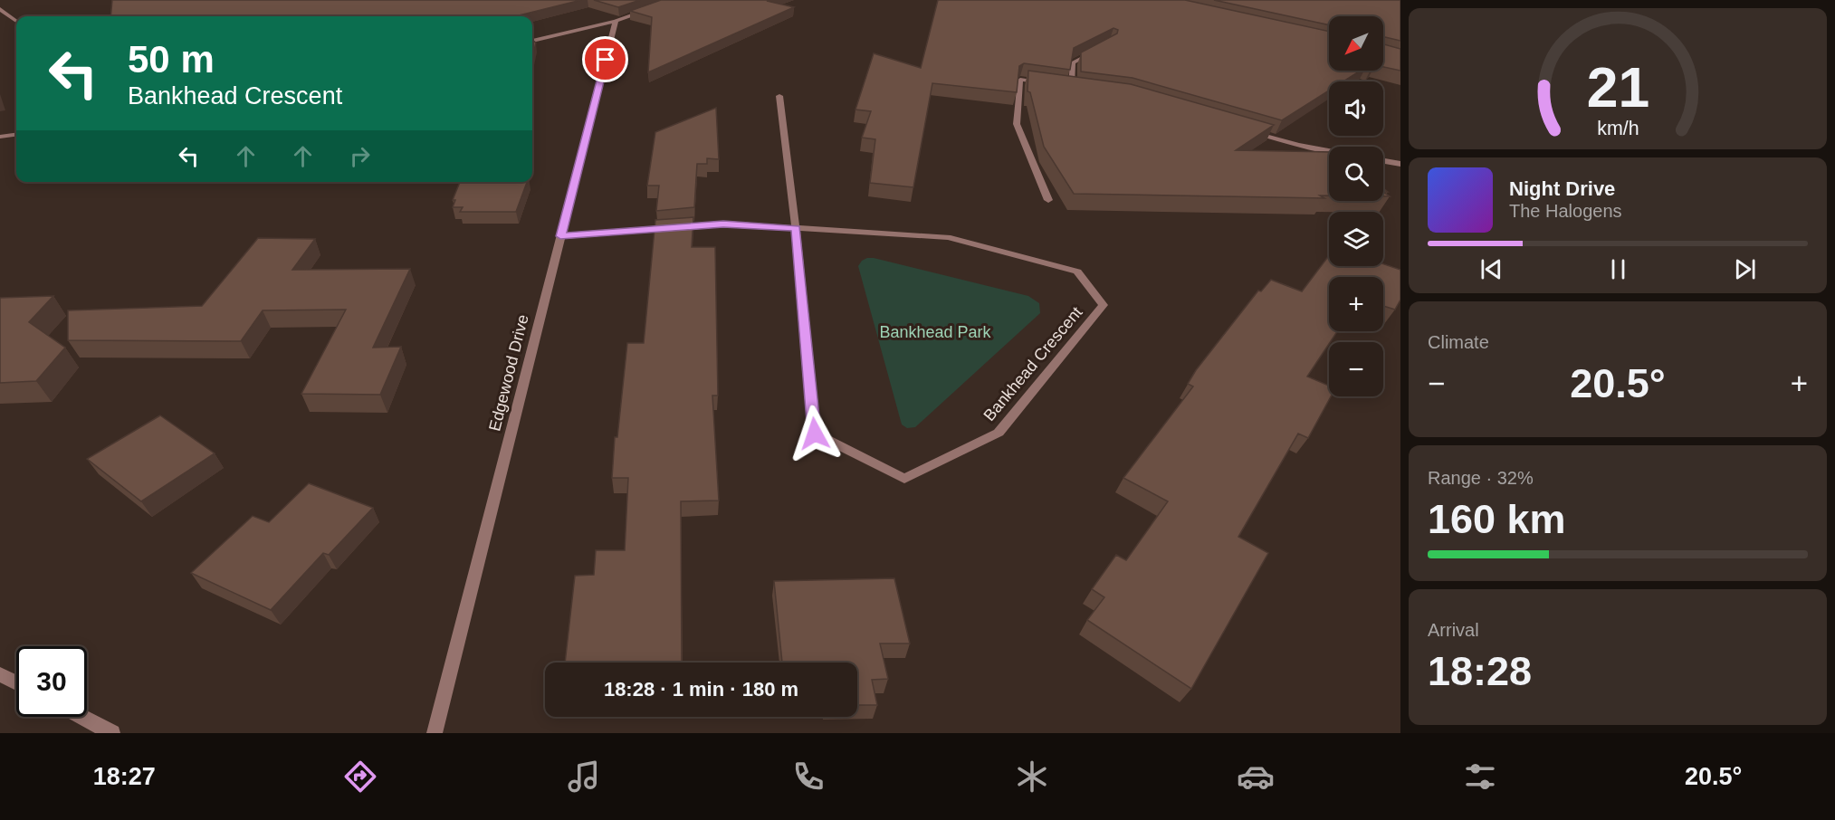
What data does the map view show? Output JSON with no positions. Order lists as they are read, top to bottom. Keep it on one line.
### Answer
{"streets":{"street":["Bankhead Crescent","Edgewood Drive"]},"crossings":[["Bankhead Crescent","Edgewood Drive"]],"parks":["Bankhead Park"],"north":"bottom left","page":{"map_buttons":["+","−"],"turn":["50 m","Bankhead Crescent"],"song":["Night Drive","The Halogens"],"tile":["Climate",["Range · 32%","160 km"],["Arrival","18:28"]],"heat":["−","20.5°","+"],"limit":"30","trip":"18:28 · 1 min · 180 m","tabs":["18:27","20.5°"],"gauge":["21","km/h"]}}
